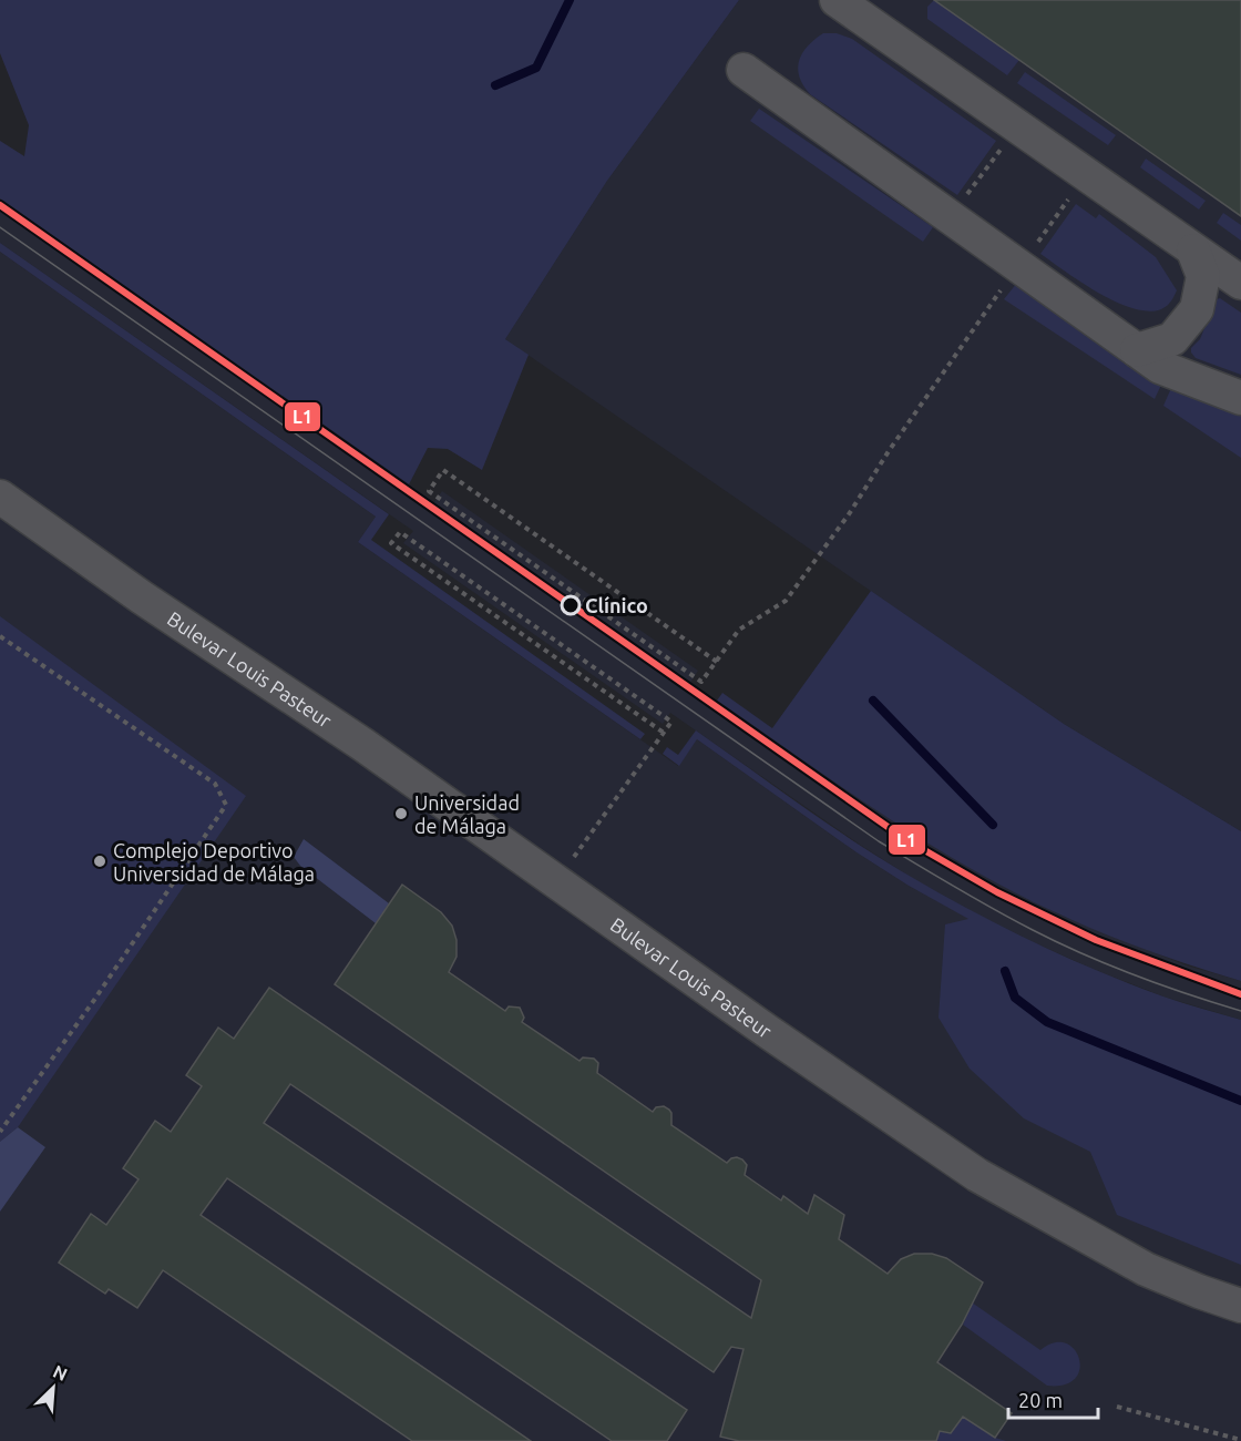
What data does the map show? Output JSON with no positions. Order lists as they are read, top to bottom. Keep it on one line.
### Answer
{"streets":{"street":["Bulevar Louis Pasteur"]},"places":["Clínico","Universidad de Málaga","Complejo Deportivo Universidad de Málaga"],"lines":["transit line L1"],"scale_bar":"20 m","north":"top right"}
